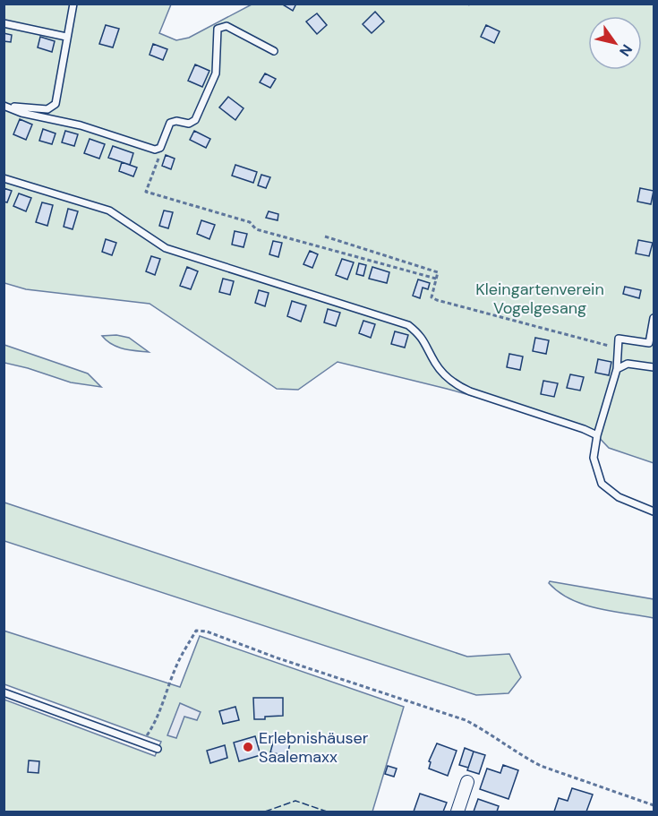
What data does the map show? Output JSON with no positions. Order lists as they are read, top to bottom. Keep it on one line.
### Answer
{"parks":["Kleingartenverein Vogelgesang"],"places":["Erlebnishäuser Saalemaxx"],"north":"bottom right"}
